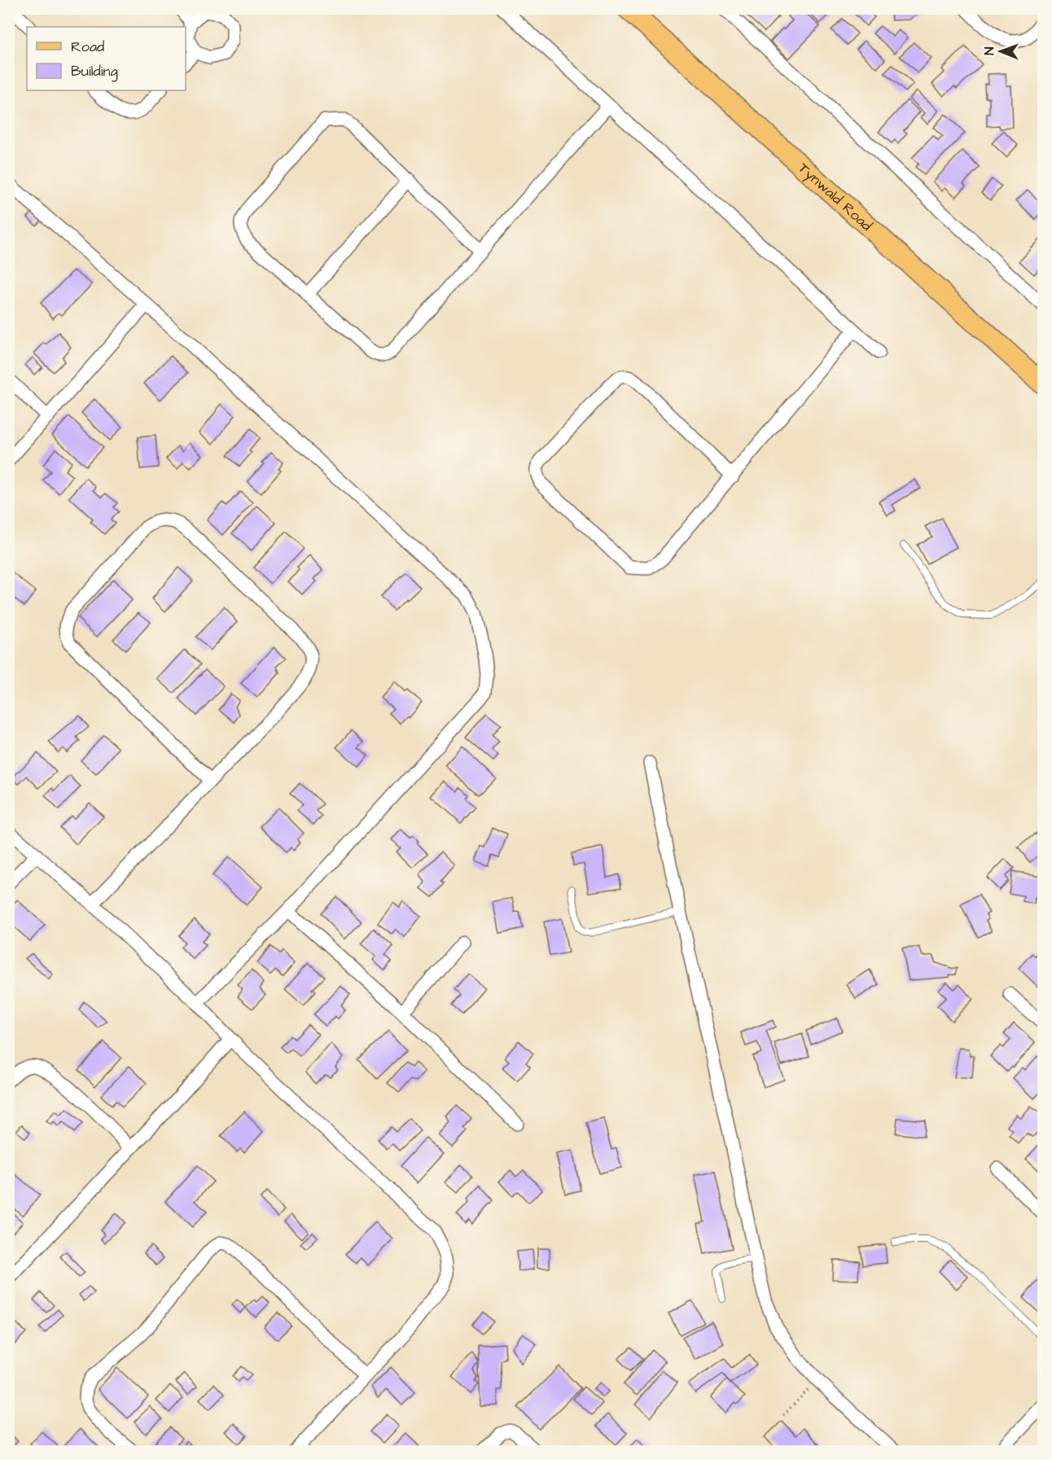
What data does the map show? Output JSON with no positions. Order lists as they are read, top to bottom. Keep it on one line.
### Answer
{"streets":{"main road":["Tynwald Road"]},"legend":["Road","Building"],"north":"left"}
